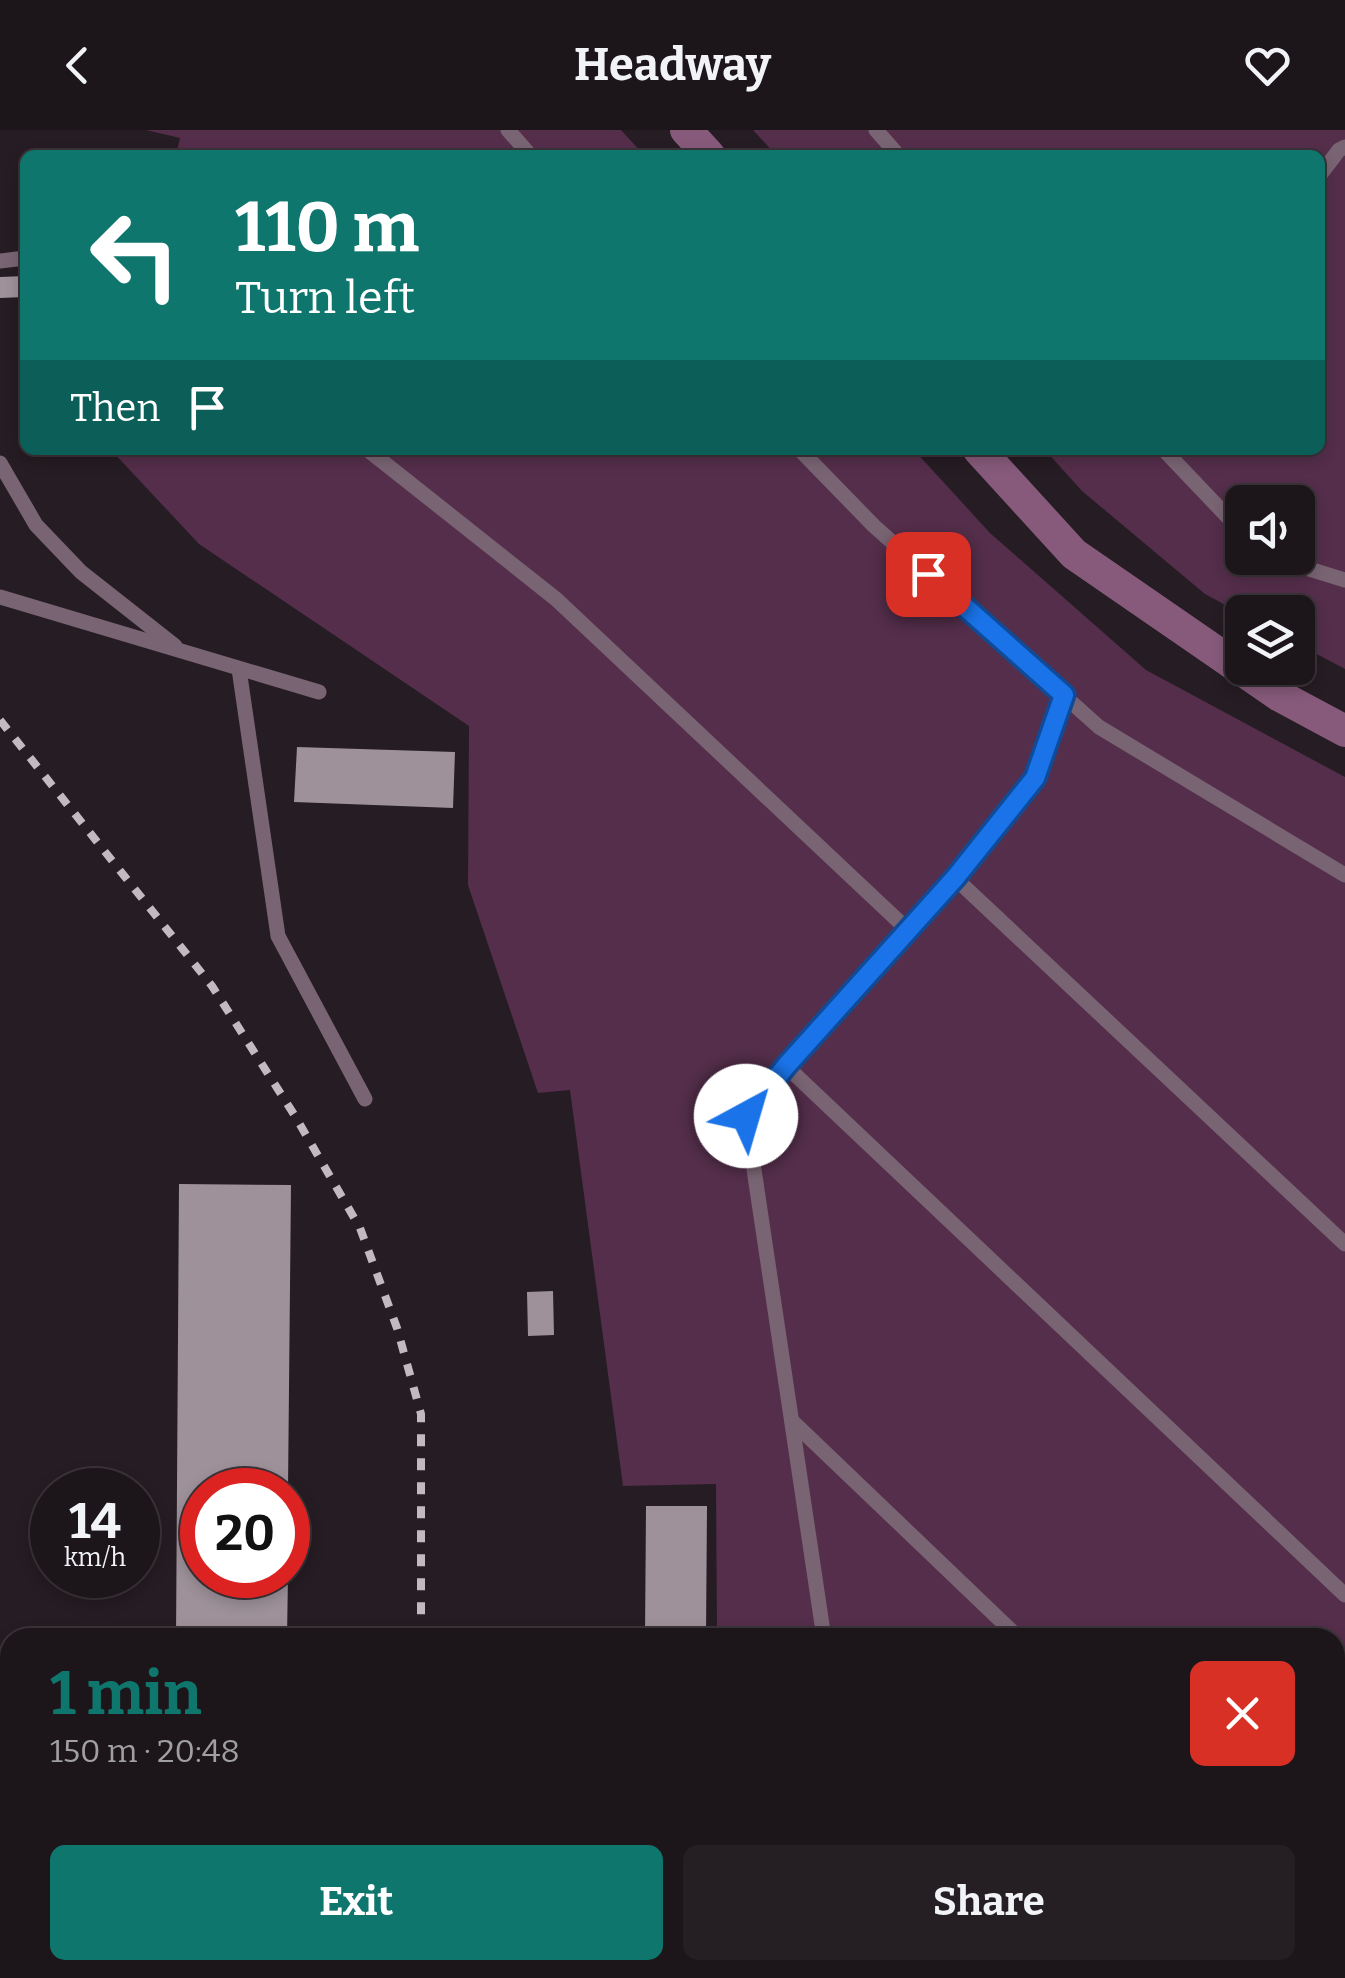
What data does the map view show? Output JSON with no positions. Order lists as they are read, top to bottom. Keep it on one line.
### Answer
{"page":{"header":"Headway","turn":["110 m","Turn left"],"then":"Then","speed":"14 km/h","limit":"20","heading":["1 min","150 m · 20:48"],"buttons":["Exit","Share"]}}
